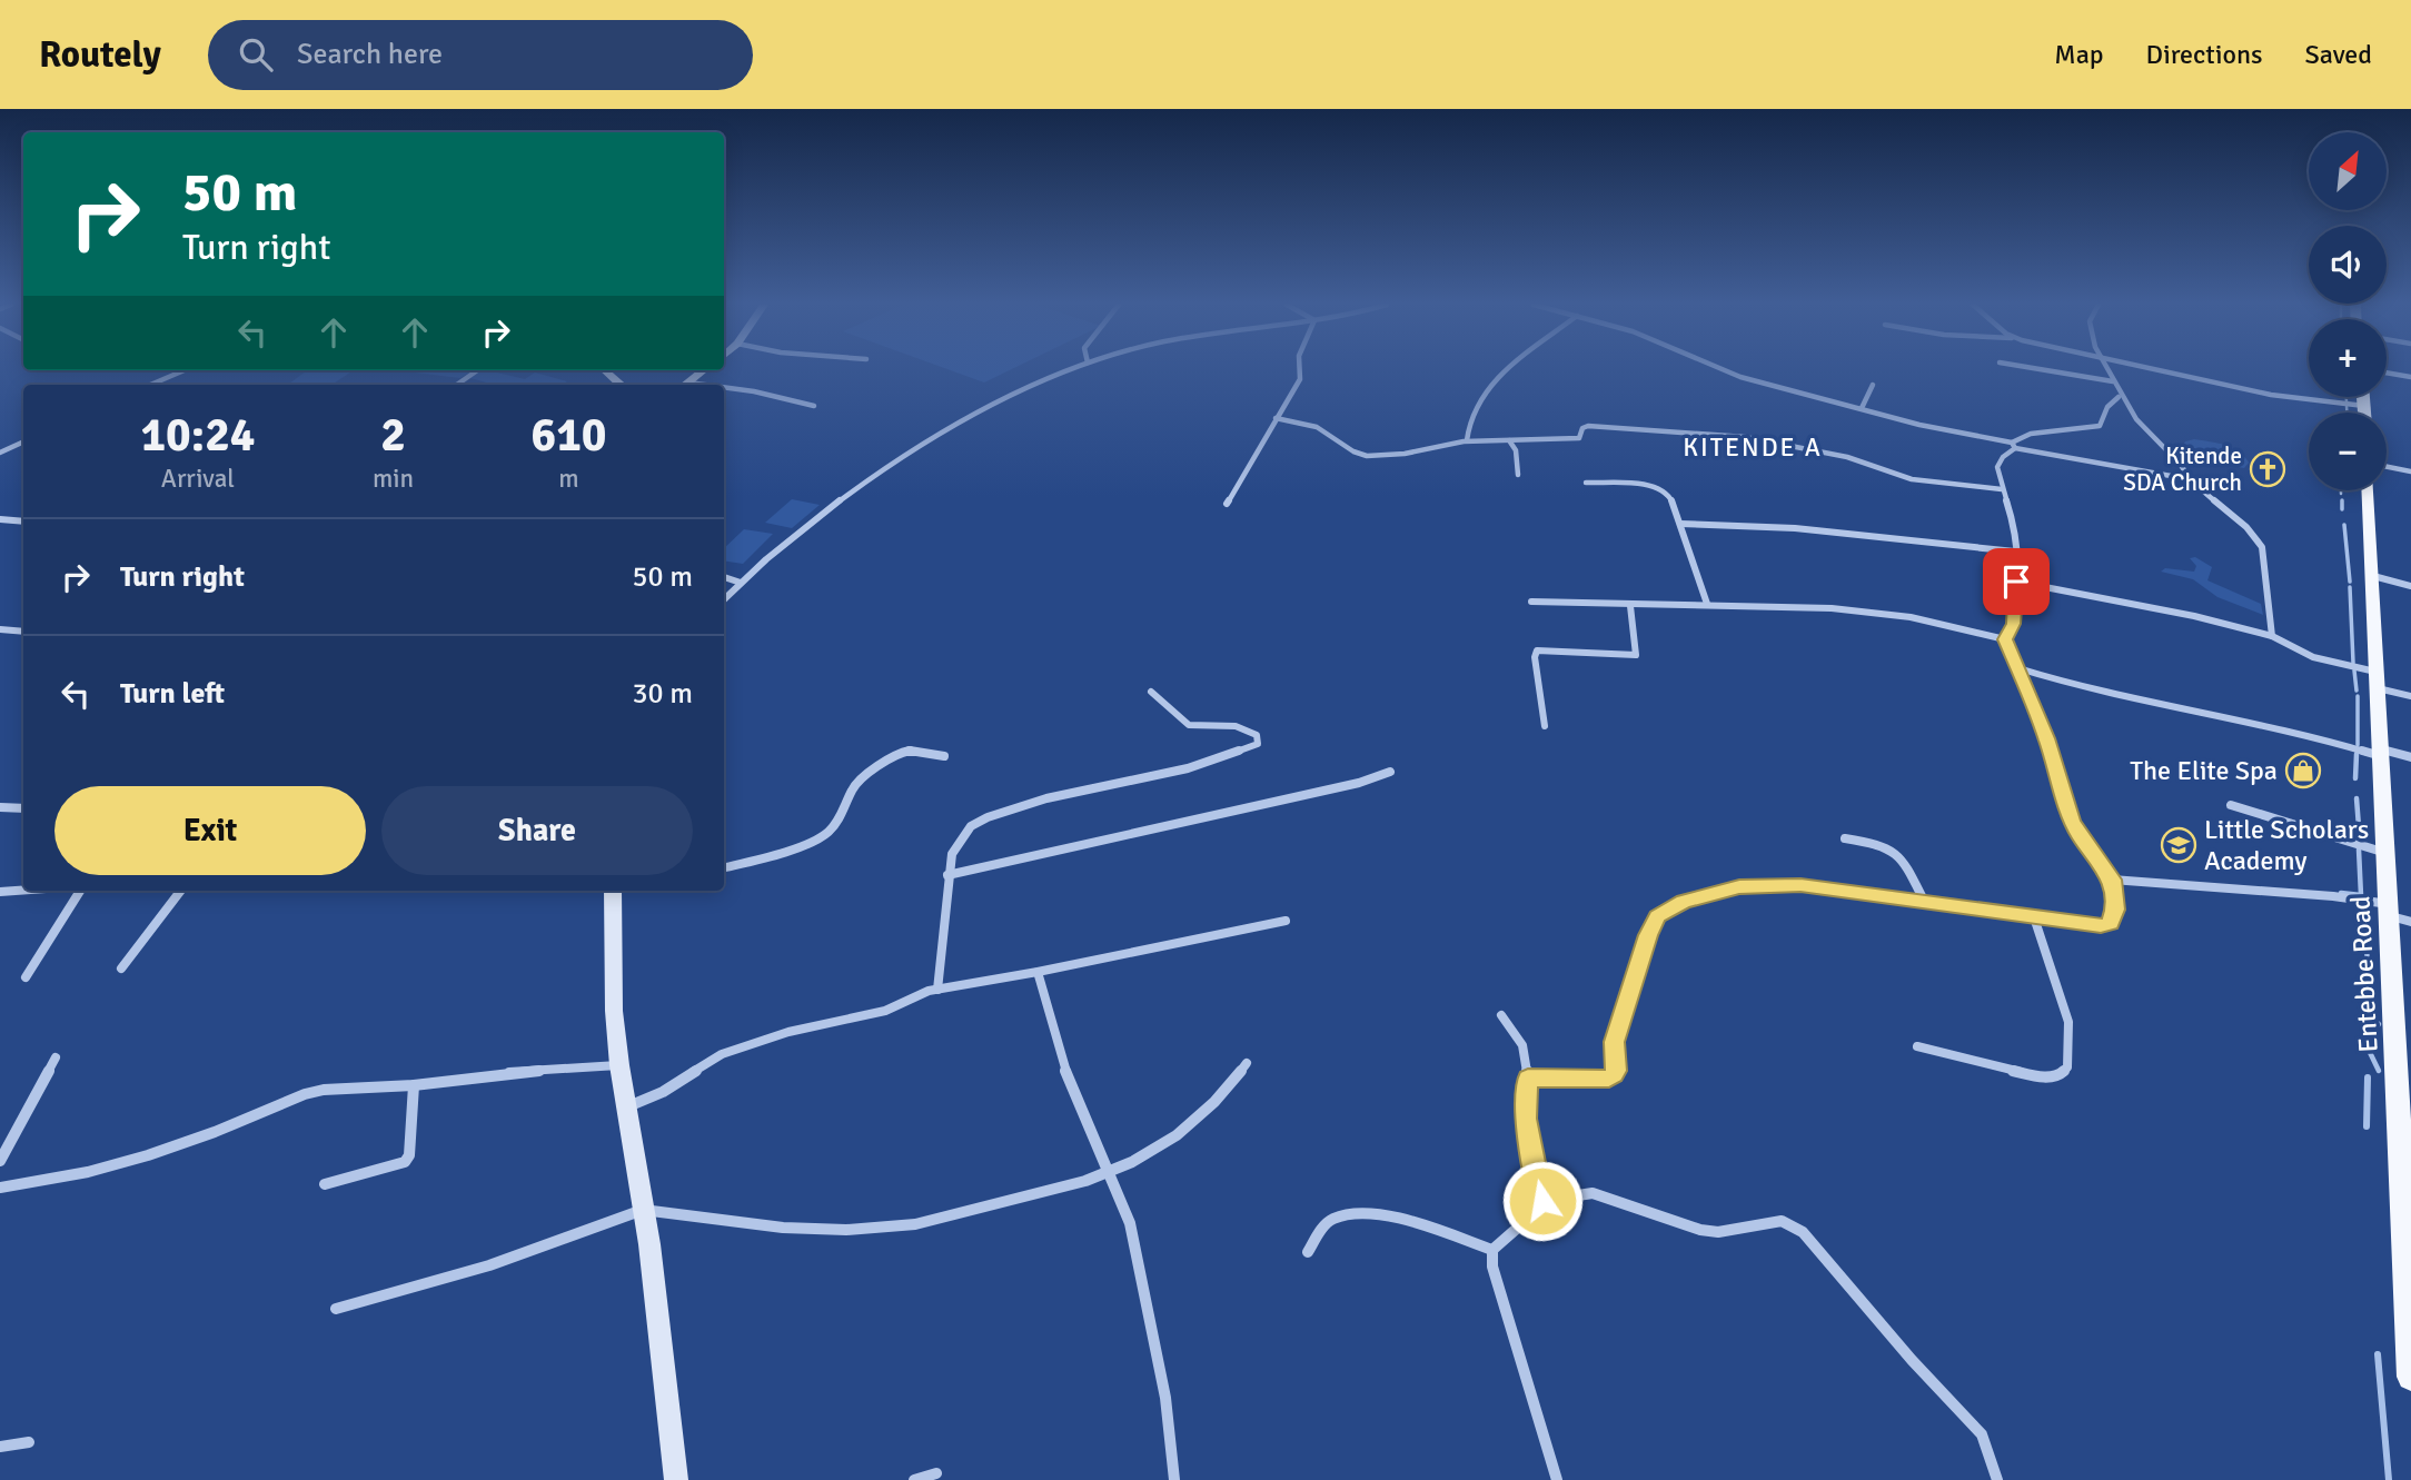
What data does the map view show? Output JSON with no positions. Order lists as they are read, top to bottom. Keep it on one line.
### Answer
{"streets":{"main road":["Entebbe Road"]},"districts":["KITENDE A"],"places":{"church":["Kitende SDA Church"],"shop":["The Elite Spa"],"school or university":["Little Scholars Academy"]},"north":"top right","page":{"header":"Routely","search":"Search here","nav":["Map","Directions","Saved"],"map_buttons":["+","−"],"turn":["50 m","Turn right"],"eta":["10:24","Arrival","2","min","610","m"],"list":[{"name":"Turn right","value":"50 m"},{"name":"Turn left","value":"30 m"}],"buttons":["Exit","Share"]}}
